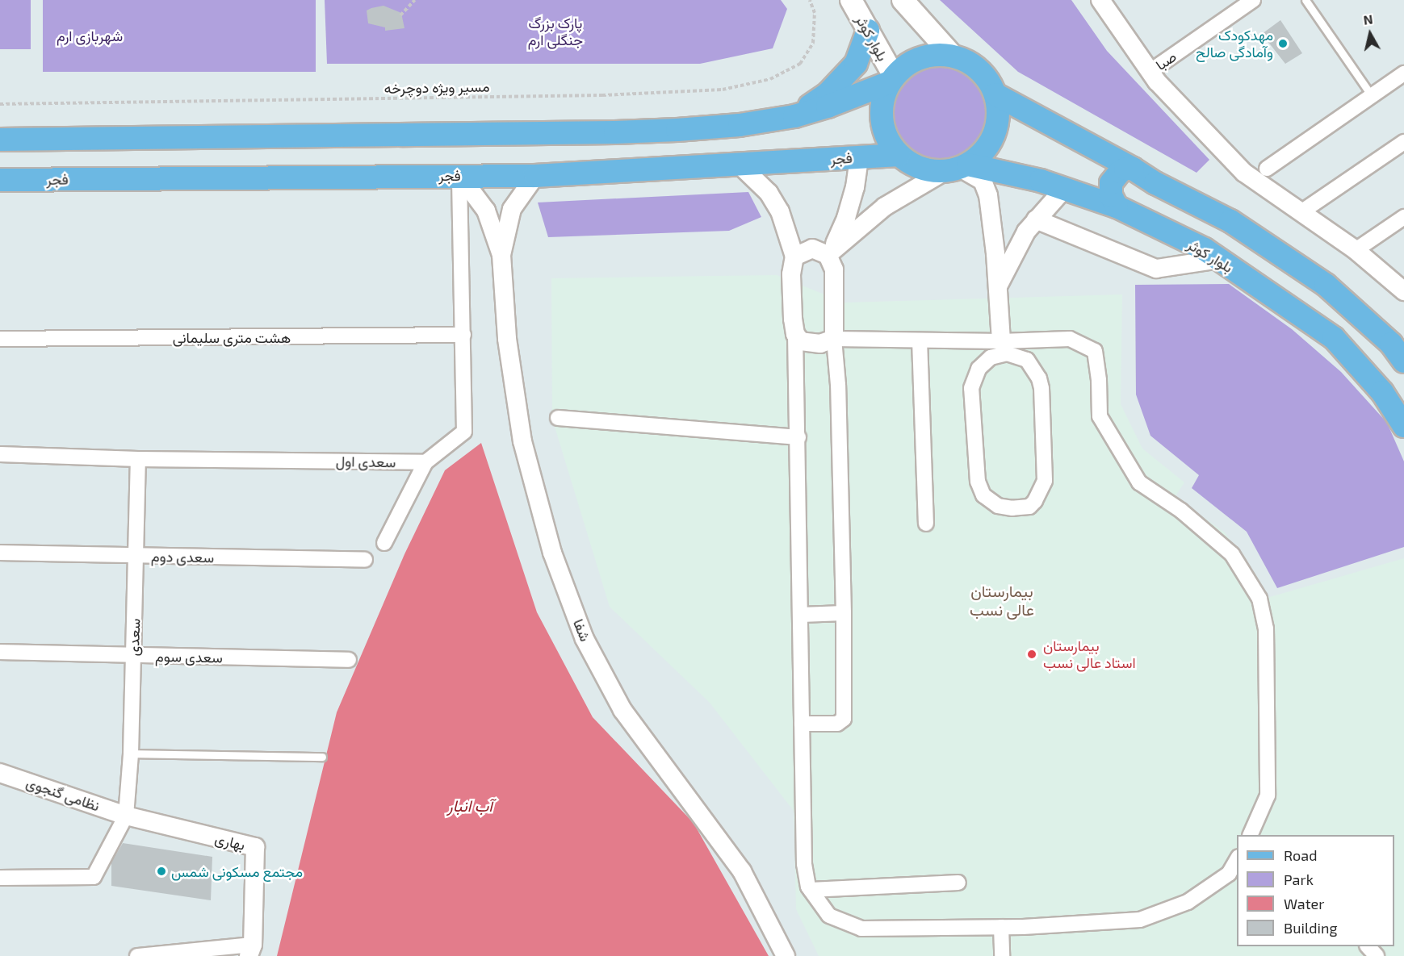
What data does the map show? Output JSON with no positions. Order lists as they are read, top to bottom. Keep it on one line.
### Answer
{"streets":{"main road":["بلوار کوثر","فجر"],"street":["صبا","هشت متری سلیمانی","سعدی اول","سعدی دوم","شفا","سعدی","سعدی سوم","نظامی گنجوی","بهاری"],"path":["مسیر ویژه دوچرخه"]},"crossings":[["بلوار کوثر","فجر"],["سعدی اول","سعدی"],["سعدی دوم","سعدی"],["سعدی","سعدی سوم"],["سعدی","نظامی گنجوی"],["سعدی","بهاری"],["نظامی گنجوی","بهاری"]],"districts":["بیمارستان عالی نسب"],"water":["آب انبار"],"parks":["پارک بزرگ جنگلی ارم","شهربازی ارم"],"places":["مهدکودک وآمادگی صالح","بیمارستان استاد عالی نسب","مجتمع مسکونی شمس"],"legend":["Road","Park","Water","Building"],"north":"top"}
